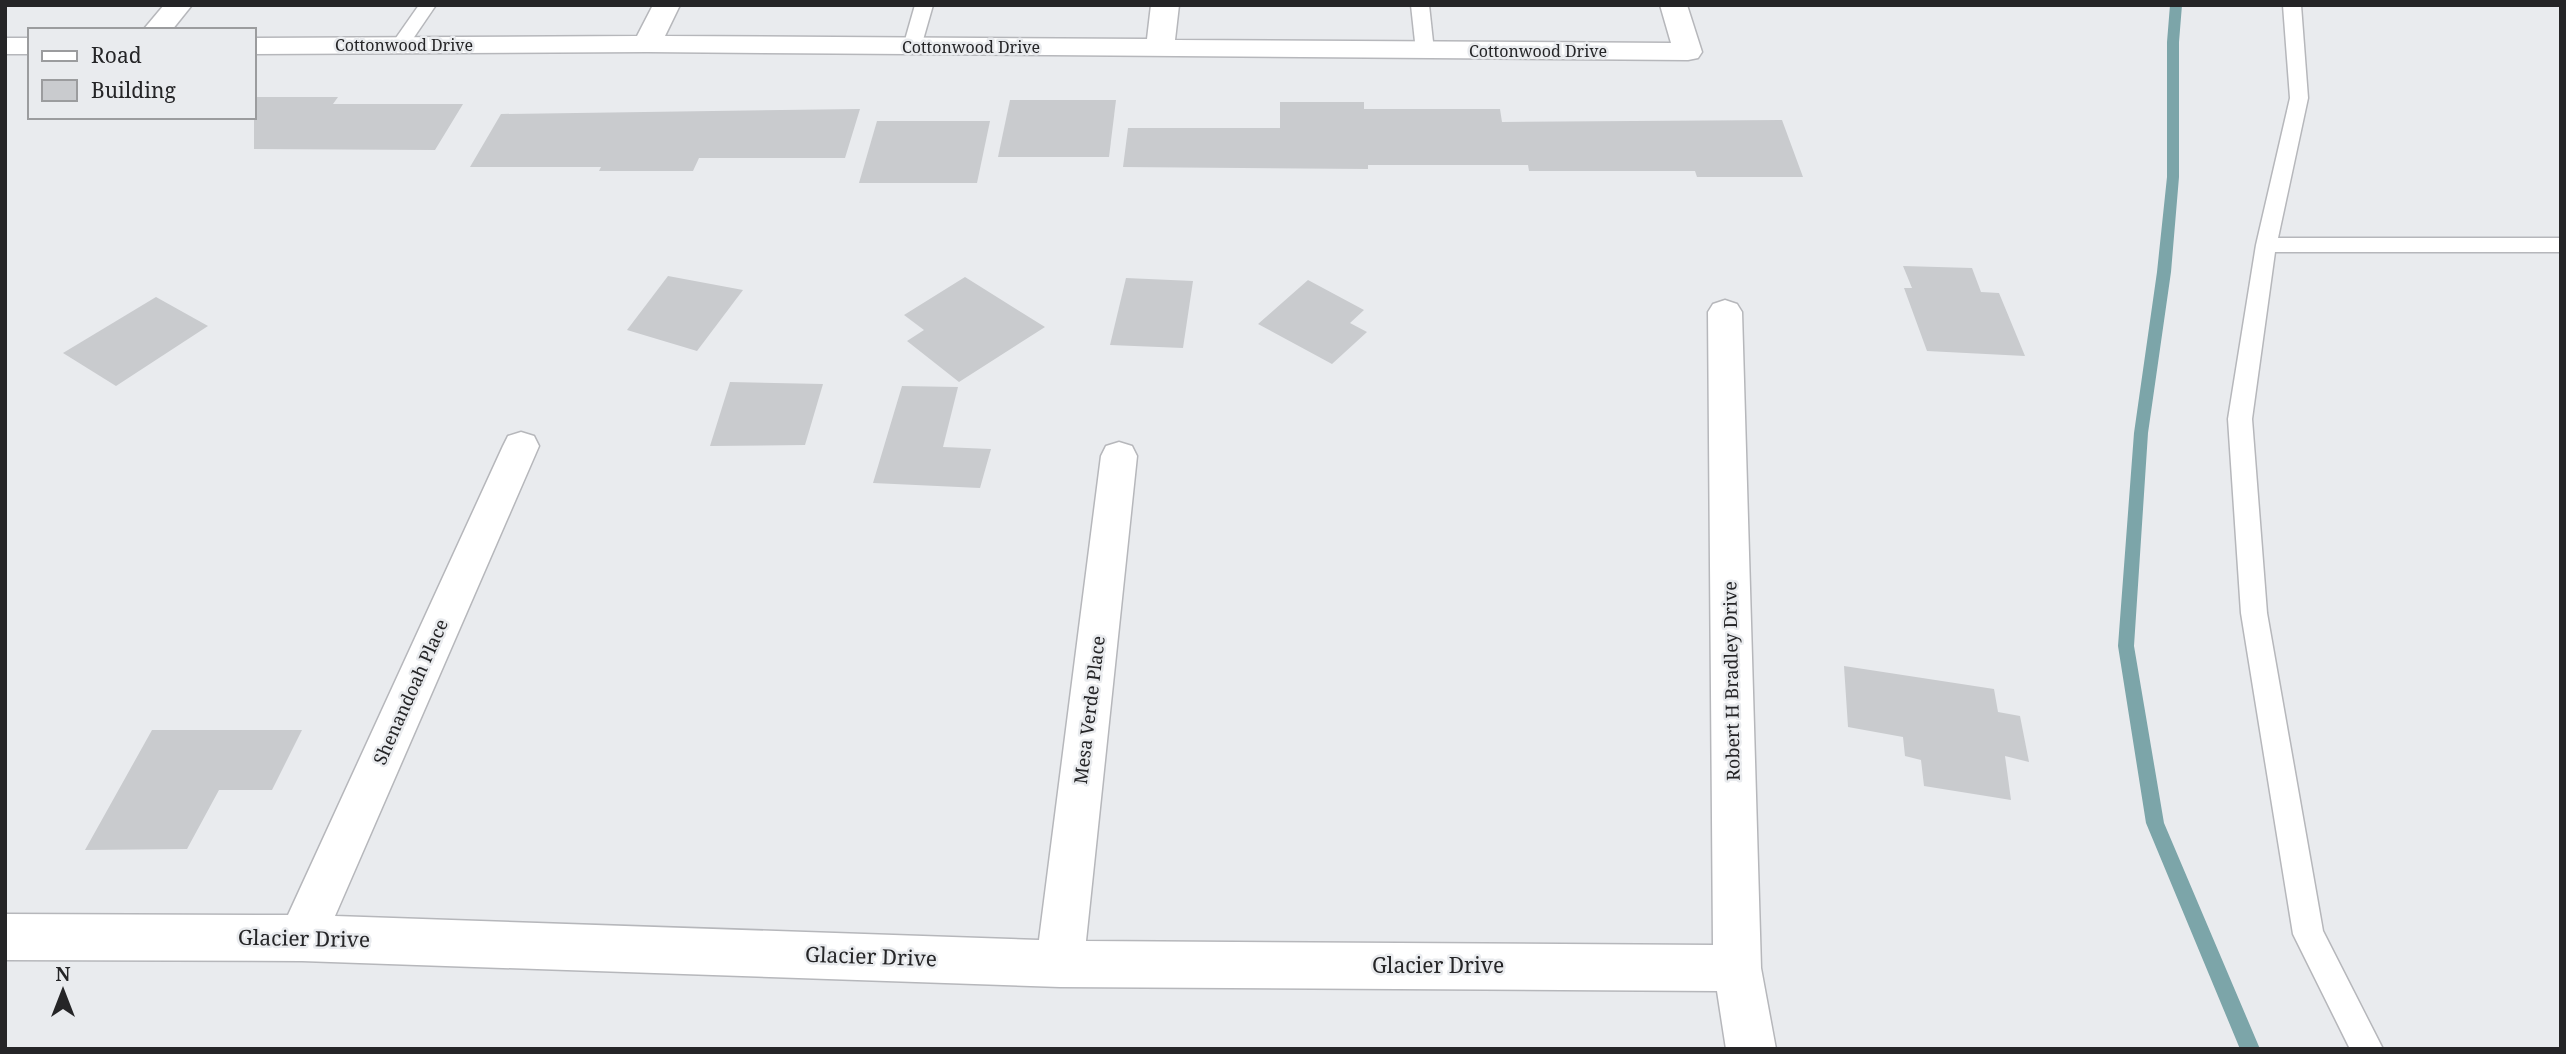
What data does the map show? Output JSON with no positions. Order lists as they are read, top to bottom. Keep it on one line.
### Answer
{"streets":{"street":["Cottonwood Drive","Robert H Bradley Drive","Shenandoah Place","Mesa Verde Place","Glacier Drive"]},"crossings":[["Robert H Bradley Drive","Glacier Drive"],["Shenandoah Place","Glacier Drive"],["Mesa Verde Place","Glacier Drive"]],"legend":["Road","Building"],"north":"top"}
